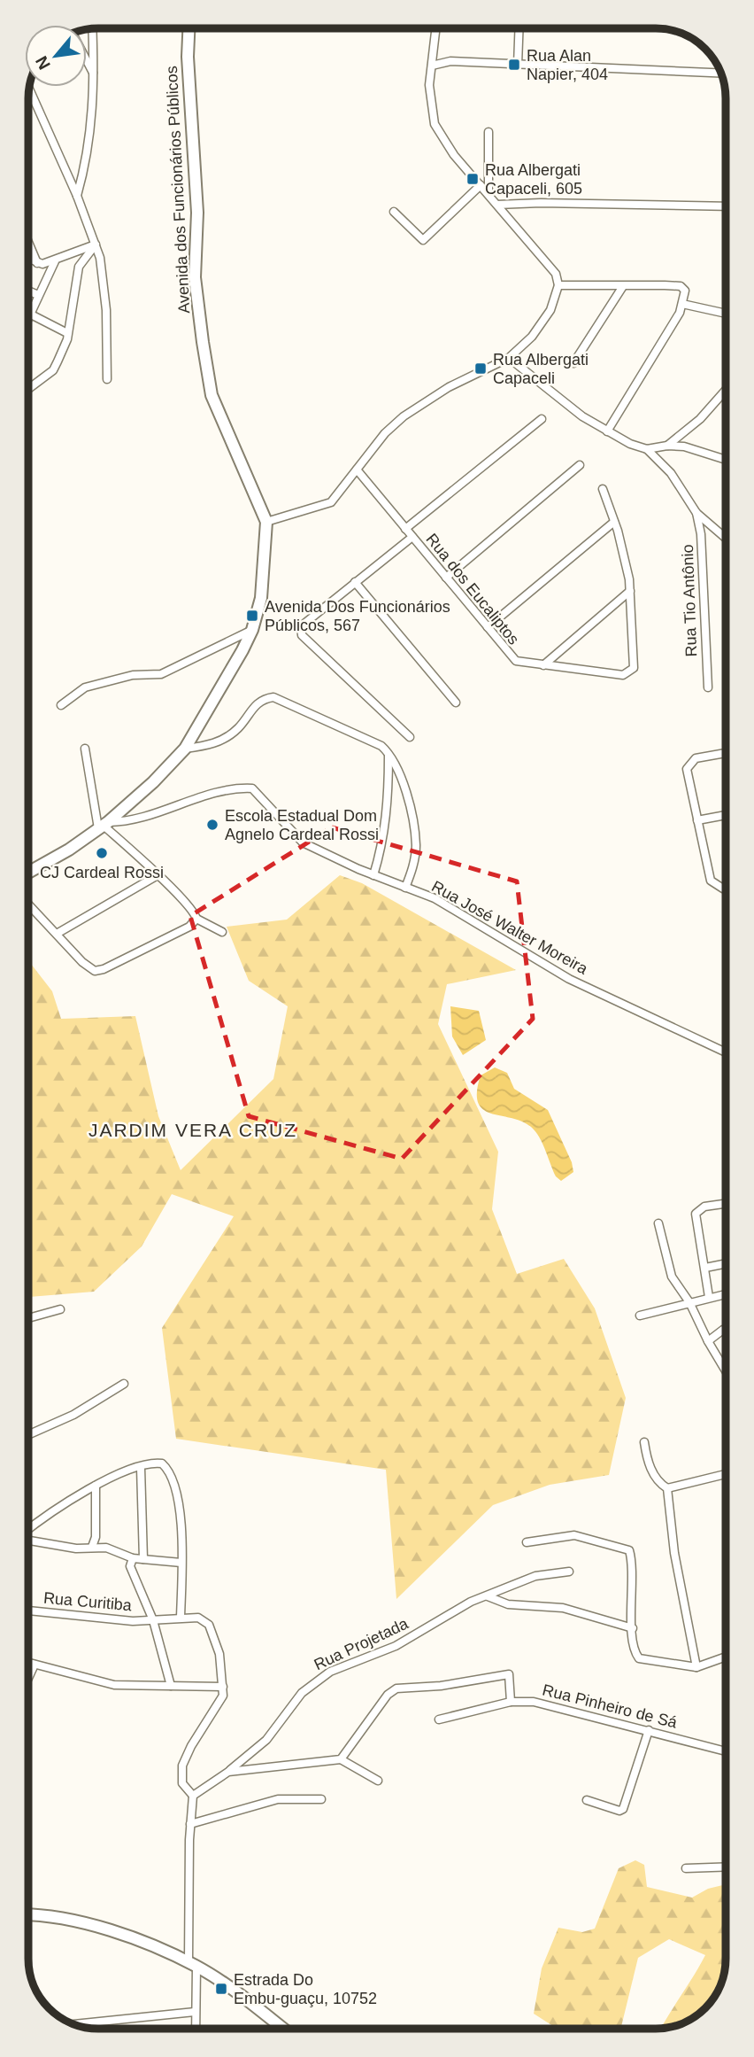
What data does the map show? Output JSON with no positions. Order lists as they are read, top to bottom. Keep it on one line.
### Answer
{"streets":{"street":["Avenida dos Funcionários Públicos","Rua dos Eucaliptos","Rua Tio Antônio","Rua José Walter Moreira","Rua Curitiba","Rua Projetada","Rua Pinheiro de Sá"]},"crossings":[["Avenida dos Funcionários Públicos","Rua José Walter Moreira"]],"districts":["JARDIM VERA CRUZ"],"places":{"transit":["Rua Alan Napier, 404","Rua Albergati Capaceli, 605","Rua Albergati Capaceli","Avenida Dos Funcionários Públicos, 567","Estrada Do Embu-guaçu, 10752"],"other":["Escola Estadual Dom Agnelo Cardeal Rossi","CJ Cardeal Rossi"]},"north":"bottom left"}
